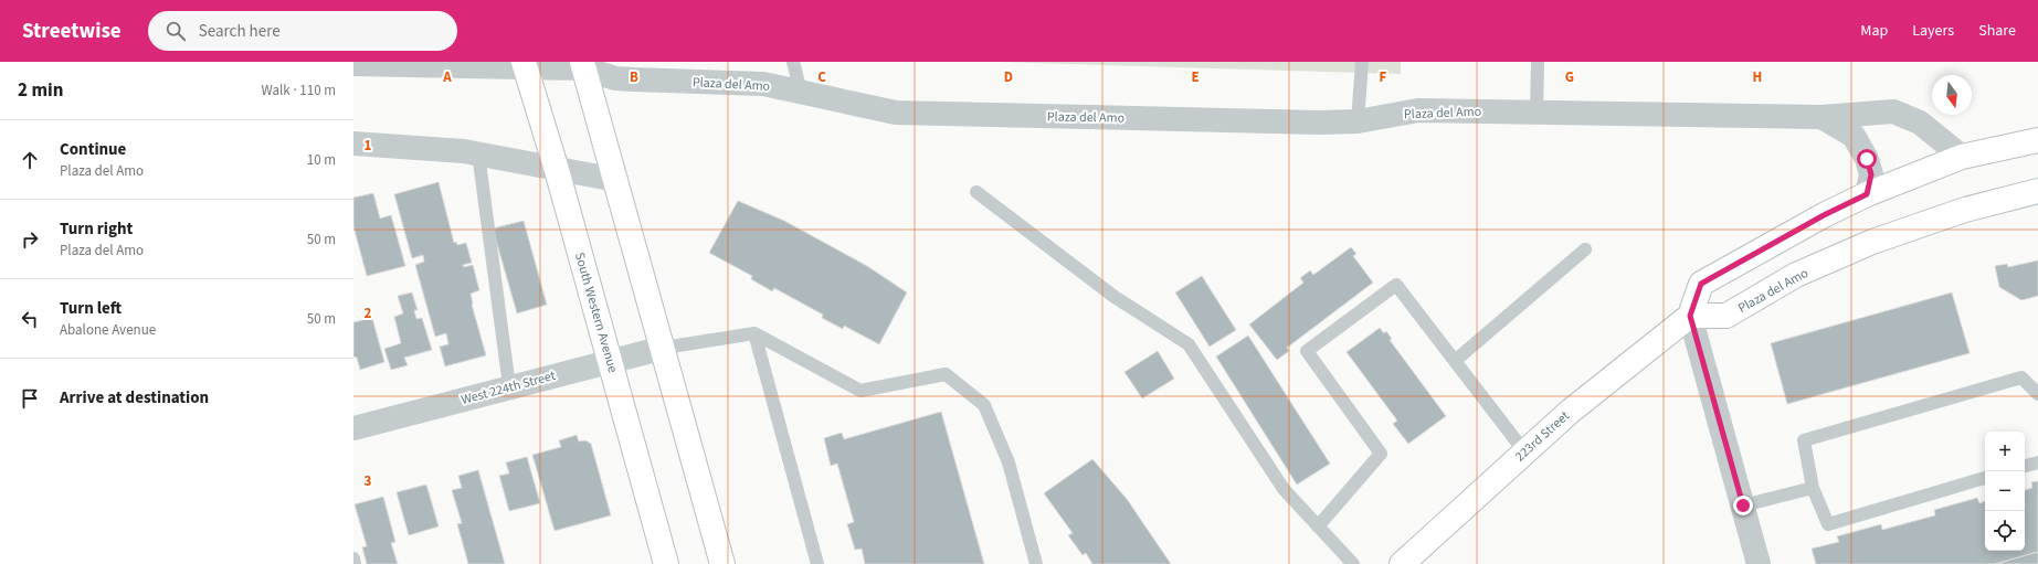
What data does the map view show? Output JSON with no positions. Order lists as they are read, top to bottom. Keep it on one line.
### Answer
{"streets":{"main road":["Plaza del Amo","South Western Avenue","223rd Street"],"street":["West 224th Street"]},"crossings":[["Plaza del Amo","South Western Avenue"],["Plaza del Amo","223rd Street"],["South Western Avenue","West 224th Street"]],"north":"bottom","page":{"header":"Streetwise","search":"Search here","nav":["Map","Layers","Share"],"heading":["2 min","Walk · 110 m"],"list":[["Continue","Plaza del Amo","10 m"],["Turn right","Plaza del Amo","50 m"],["Turn left","Abalone Avenue","50 m"],"Arrive at destination"],"map_buttons":["+","−"]},"grid":{"columns":["A","B","C","D","E","F","G","H"],"rows":["1","2","3"]}}
